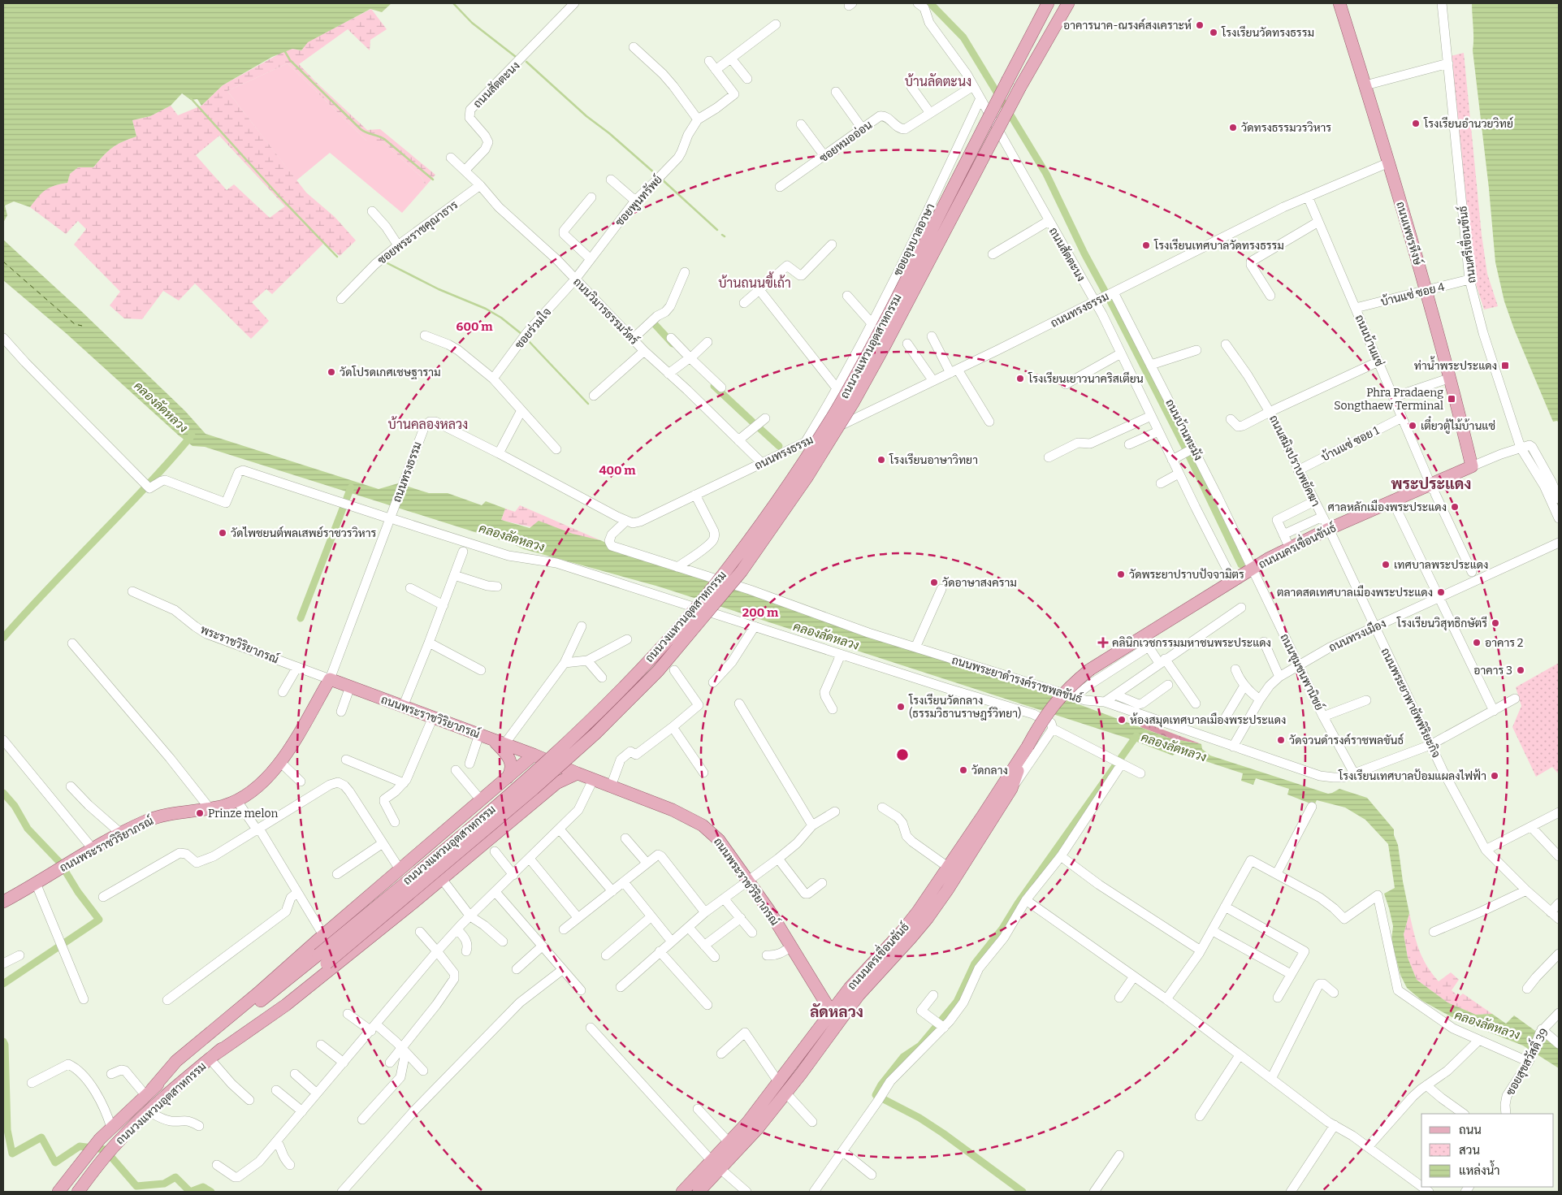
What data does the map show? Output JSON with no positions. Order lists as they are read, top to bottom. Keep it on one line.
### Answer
{"streets":{"main road":["ถนนเพชรหึงษ์","ถนนวงแหวนอุตสาหกรรม","ถนนนครเขื่อนขันธ์","ถนนพระราชวิริยาภรณ์"],"street":["ถนนสัตตะนง","ซอยหมออ่อน","ซอยพูนทรัพย์","ซอยพระราชคุณาธาร","ซอยอุนบาลอาษา","ถนนศรีเขื่อนขันธ์","บ้านแซ่ ซอย 4","ถนนทรงธรรม","ถนนวิมารธรรมวัตร์","ซอยร่วมใจ","ถนนบ้านแซ่","ถนนบ้านทะมัง","บ้านแซ่ ซอย 1","ถนนสมิงปราบพยัคฆา","ถนนทรงเมือง","พระราชวิริยาภรณ์","ถนนชุมชนพานิชย์","ถนนพระยาดำรงค์ราชพลขันธ์","ถนนพระยาพายัพพิริยะกิจ","ซอยสุขสวัสดิ์ 39"]},"crossings":[["ถนนสัตตะนง","ซอยหมออ่อน"],["ถนนสัตตะนง","ซอยอุนบาลอาษา"],["ถนนสัตตะนง","ถนนทรงธรรม"],["ถนนสัตตะนง","ถนนวิมารธรรมวัตร์"],["ถนนสัตตะนง","ถนนนครเขื่อนขันธ์"],["ซอยพูนทรัพย์","ถนนวิมารธรรมวัตร์"],["ซอยพูนทรัพย์","ซอยร่วมใจ"],["ซอยพระราชคุณาธาร","ถนนวิมารธรรมวัตร์"],["ถนนเพชรหึงษ์","บ้านแซ่ ซอย 4"],["ถนนเพชรหึงษ์","ถนนทรงธรรม"],["ถนนเพชรหึงษ์","ถนนนครเขื่อนขันธ์"],["ซอยอุนบาลอาษา","ถนนทรงธรรม"],["ถนนศรีเขื่อนขันธ์","บ้านแซ่ ซอย 4"],["ถนนศรีเขื่อนขันธ์","ถนนนครเขื่อนขันธ์"],["บ้านแซ่ ซอย 4","ถนนบ้านแซ่"],["ถนนทรงธรรม","ถนนวิมารธรรมวัตร์"],["ถนนทรงธรรม","ถนนบ้านแซ่"],["ถนนทรงธรรม","ถนนบ้านทะมัง"],["ถนนทรงธรรม","พระราชวิริยาภรณ์"],["ถนนทรงธรรม","ถนนพระยาดำรงค์ราชพลขันธ์"],["ถนนทรงธรรม","ถนนพระราชวิริยาภรณ์"],["ถนนวิมารธรรมวัตร์","ซอยร่วมใจ"],["ถนนบ้านแซ่","บ้านแซ่ ซอย 1"],["ถนนบ้านแซ่","ถนนสมิงปราบพยัคฆา"],["ถนนบ้านแซ่","ถนนนครเขื่อนขันธ์"],["ถนนวงแหวนอุตสาหกรรม","ถนนพระราชวิริยาภรณ์"],["ถนนบ้านทะมัง","ถนนนครเขื่อนขันธ์"],["ถนนบ้านทะมัง","ถนนชุมชนพานิชย์"],["บ้านแซ่ ซอย 1","ถนนสมิงปราบพยัคฆา"],["ถนนสมิงปราบพยัคฆา","ถนนนครเขื่อนขันธ์"],["ถนนสมิงปราบพยัคฆา","ถนนพระยาพายัพพิริยะกิจ"],["ถนนนครเขื่อนขันธ์","ถนนชุมชนพานิชย์"],["ถนนนครเขื่อนขันธ์","ถนนพระยาพายัพพิริยะกิจ"],["ถนนนครเขื่อนขันธ์","ถนนพระราชวิริยาภรณ์"],["ถนนทรงเมือง","ถนนชุมชนพานิชย์"],["ถนนทรงเมือง","ถนนพระยาดำรงค์ราชพลขันธ์"],["ถนนทรงเมือง","ถนนพระยาพายัพพิริยะกิจ"],["พระราชวิริยาภรณ์","ถนนพระราชวิริยาภรณ์"],["ถนนชุมชนพานิชย์","ถนนพระยาดำรงค์ราชพลขันธ์"],["ถนนพระยาดำรงค์ราชพลขันธ์","ถนนพระยาพายัพพิริยะกิจ"]],"districts":["บ้านลัดตะนง","บ้านถนนขี้เถ้า","บ้านคลองหลวง","พระประแดง","ลัดหลวง"],"water":["คลองลัดหลวง"],"places":{"other":["อาคารนาค-ณรงค์สงเคราะห์","โรงเรียนวัดทรงธรรม","โรงเรียนอำนวยวิทย์","วัดทรงธรรมวรวิหาร","โรงเรียนเทศบาลวัดทรงธรรม","วัดโปรดเกศเชษฐาราม","โรงเรียนเยาวนาคริสเตียน","เตี๋ยวตู้ไม้บ้านแซ่","โรงเรียนอาษาวิทยา","ศาลหลักเมืองพระประแดง","วัดไพชยนต์พลเสพย์ราชวรวิหาร","เทศบาลพระประแดง","วัดพระยาปราบปัจจามิตร","วัดอาษาสงคราม","ตลาดสดเทศบาลเมืองพระประแดง","โรงเรียนวิสุทธิกษัตรี","อาคาร 2","อาคาร 3","โรงเรียนวัดกลาง (ธรรมวิธานราษฎร์วิทยา)","ห้องสมุดเทศบาลเมืองพระประแดง","วัดจวนดำรงค์ราชพลขันธ์","วัดกลาง","โรงเรียนเทศบาลป้อมแผลงไฟฟ้า","Prinze melon"],"transit":["ท่าน้ำพระประแดง","Phra Pradaeng Songthaew Terminal"],"health":["คลินิกเวชกรรมมหาชนพระประแดง"]},"legend":["ถนน","สวน","แหล่งน้ำ"],"rings":["600 m","400 m","200 m"]}
